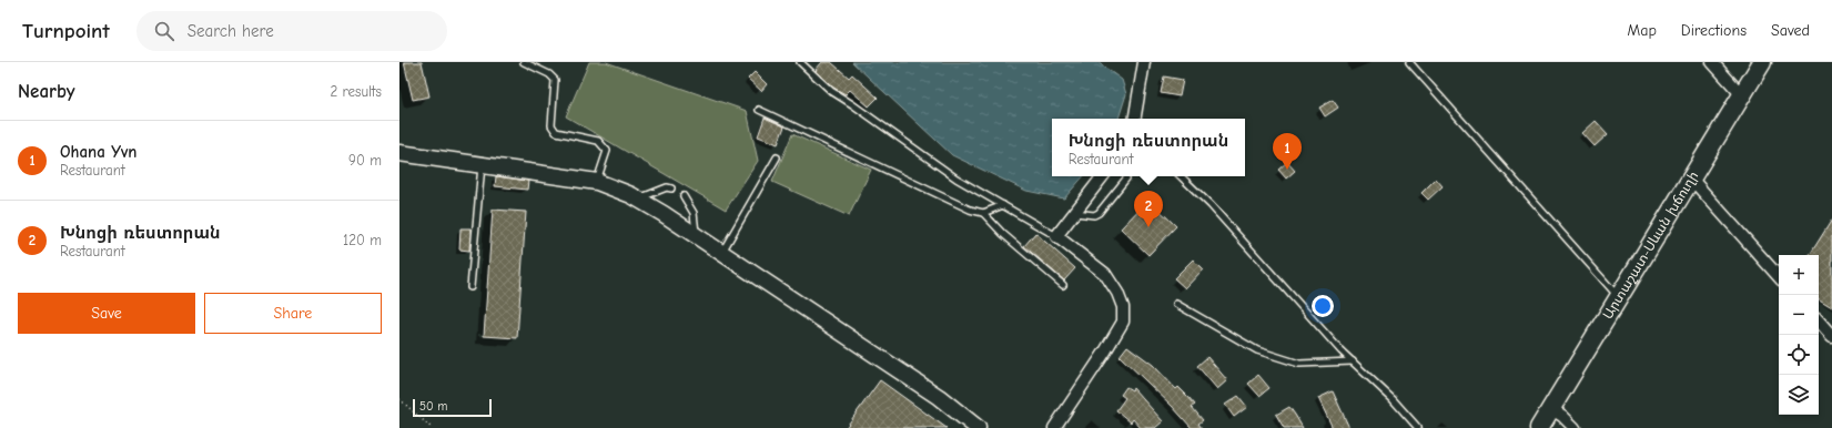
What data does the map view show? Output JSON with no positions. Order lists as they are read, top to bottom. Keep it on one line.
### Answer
{"streets":{"main road":["Արտաշատ-Սևան խճուղի"]},"scale_bar":"50 m","page":{"header":"Turnpoint","search":"Search here","nav":["Map","Directions","Saved"],"heading":["Nearby","2 results"],"popup":["Խնոցի ռեստորան","Restaurant"],"list":[{"mark":"1","name":"Ohana Yvn","note":"Restaurant","value":"90 m"},{"mark":"2","name":"Խնոցի ռեստորան","note":"Restaurant","value":"120 m"}],"pins":["1","2"],"map_buttons":["+","−"],"buttons":["Save","Share"],"scale":"50 m"}}
